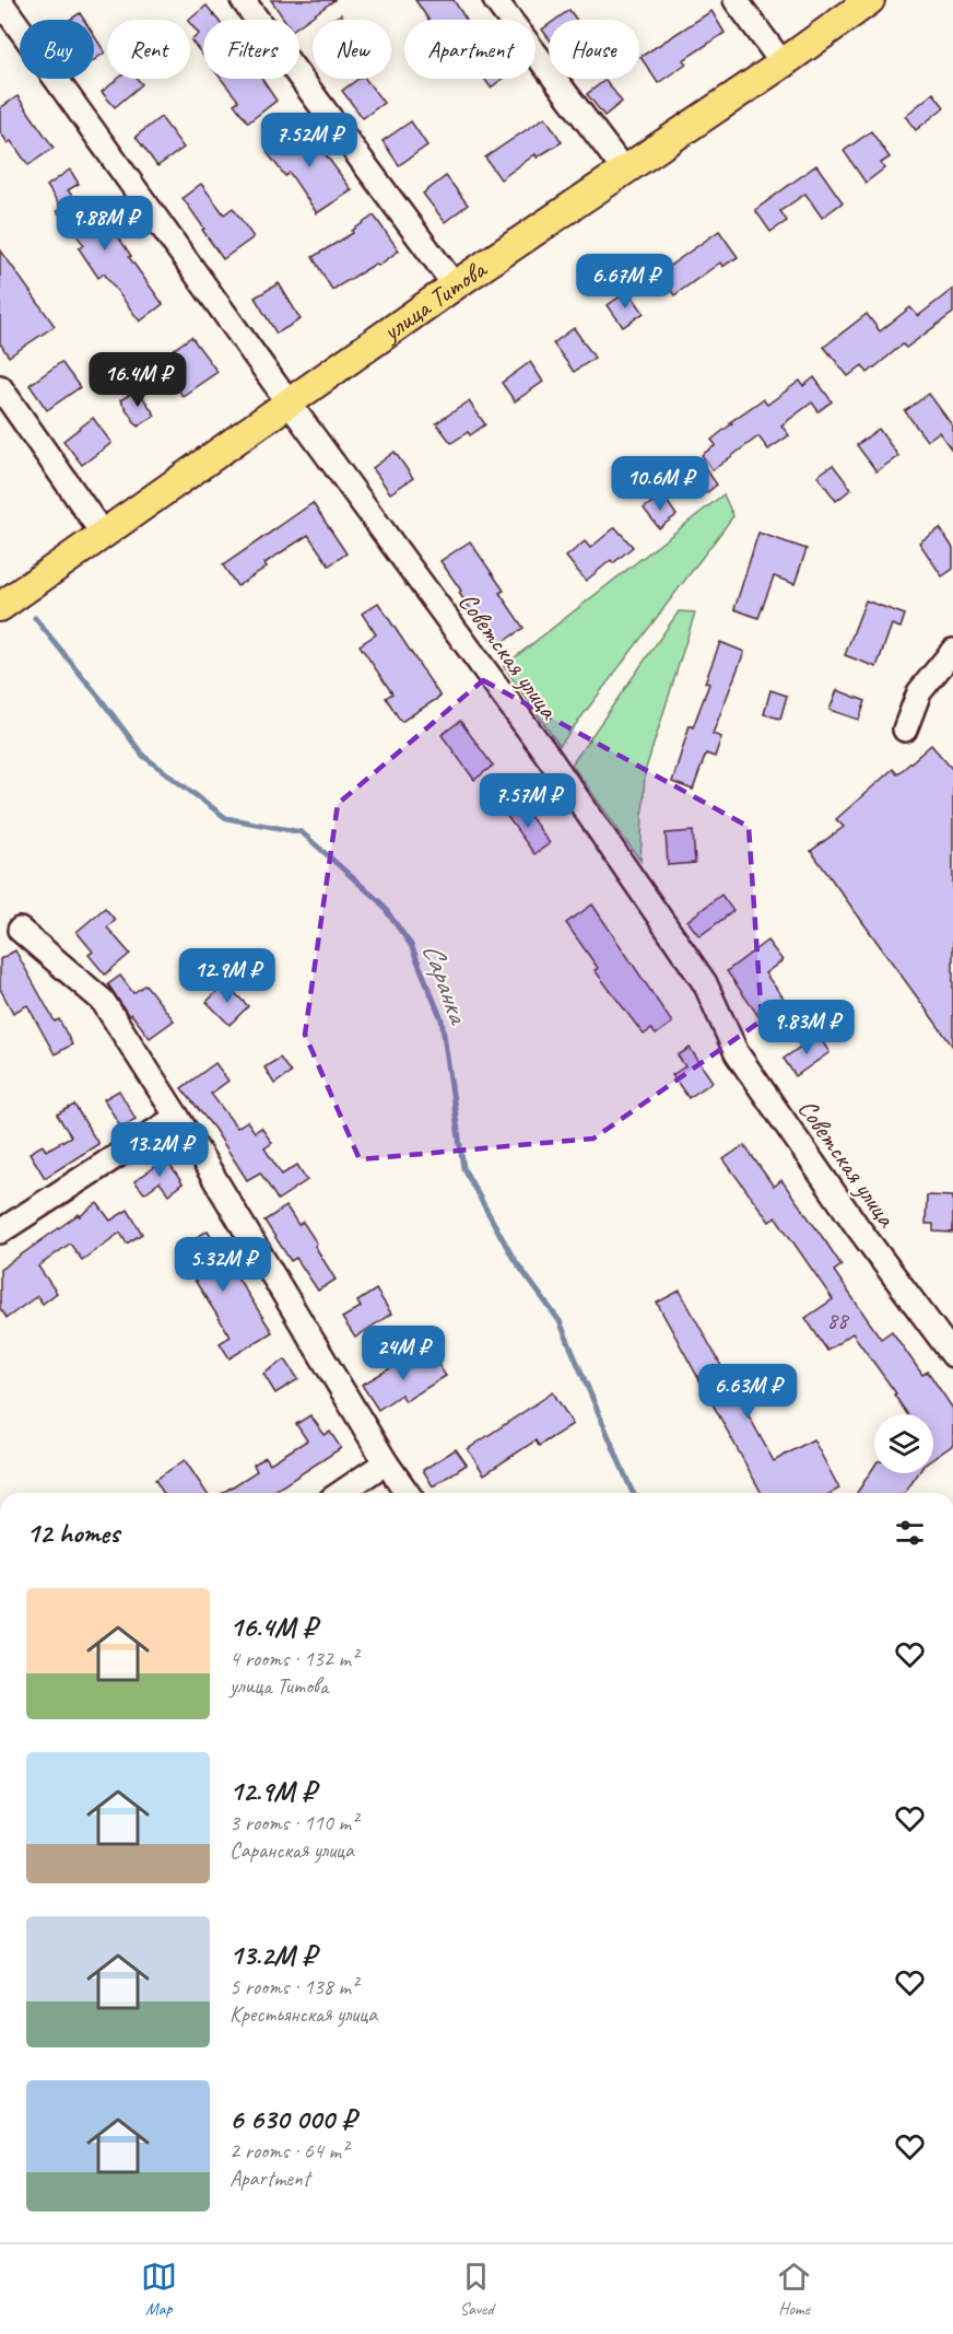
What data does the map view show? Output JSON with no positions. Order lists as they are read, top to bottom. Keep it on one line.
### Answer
{"streets":{"main road":["улица Титова"],"street":["Советская улица"]},"crossings":[["улица Титова","Советская улица"]],"water":["Саранка"],"house_numbers":["88"],"page":{"chip":["Buy","Rent","Filters","New","Apartment","House"],"price":["7.52M ₽","9.88M ₽","6.67M ₽","16.4M ₽","10.6M ₽","7.57M ₽","12.9M ₽","9.83M ₽","13.2M ₽","5.32M ₽","24M ₽","6.63M ₽"],"heading":"12 homes","list":[{"name":"16.4M ₽","note":"4 rooms · 132 m² · улица Титова"},{"name":"12.9M ₽","note":"3 rooms · 110 m² · Саранская улица"},{"name":"13.2M ₽","note":"5 rooms · 138 m² · Крестьянская улица"},{"name":"6 630 000 ₽","note":"2 rooms · 64 m² · Apartment"}],"tabs":["Map","Saved","Home"]}}
